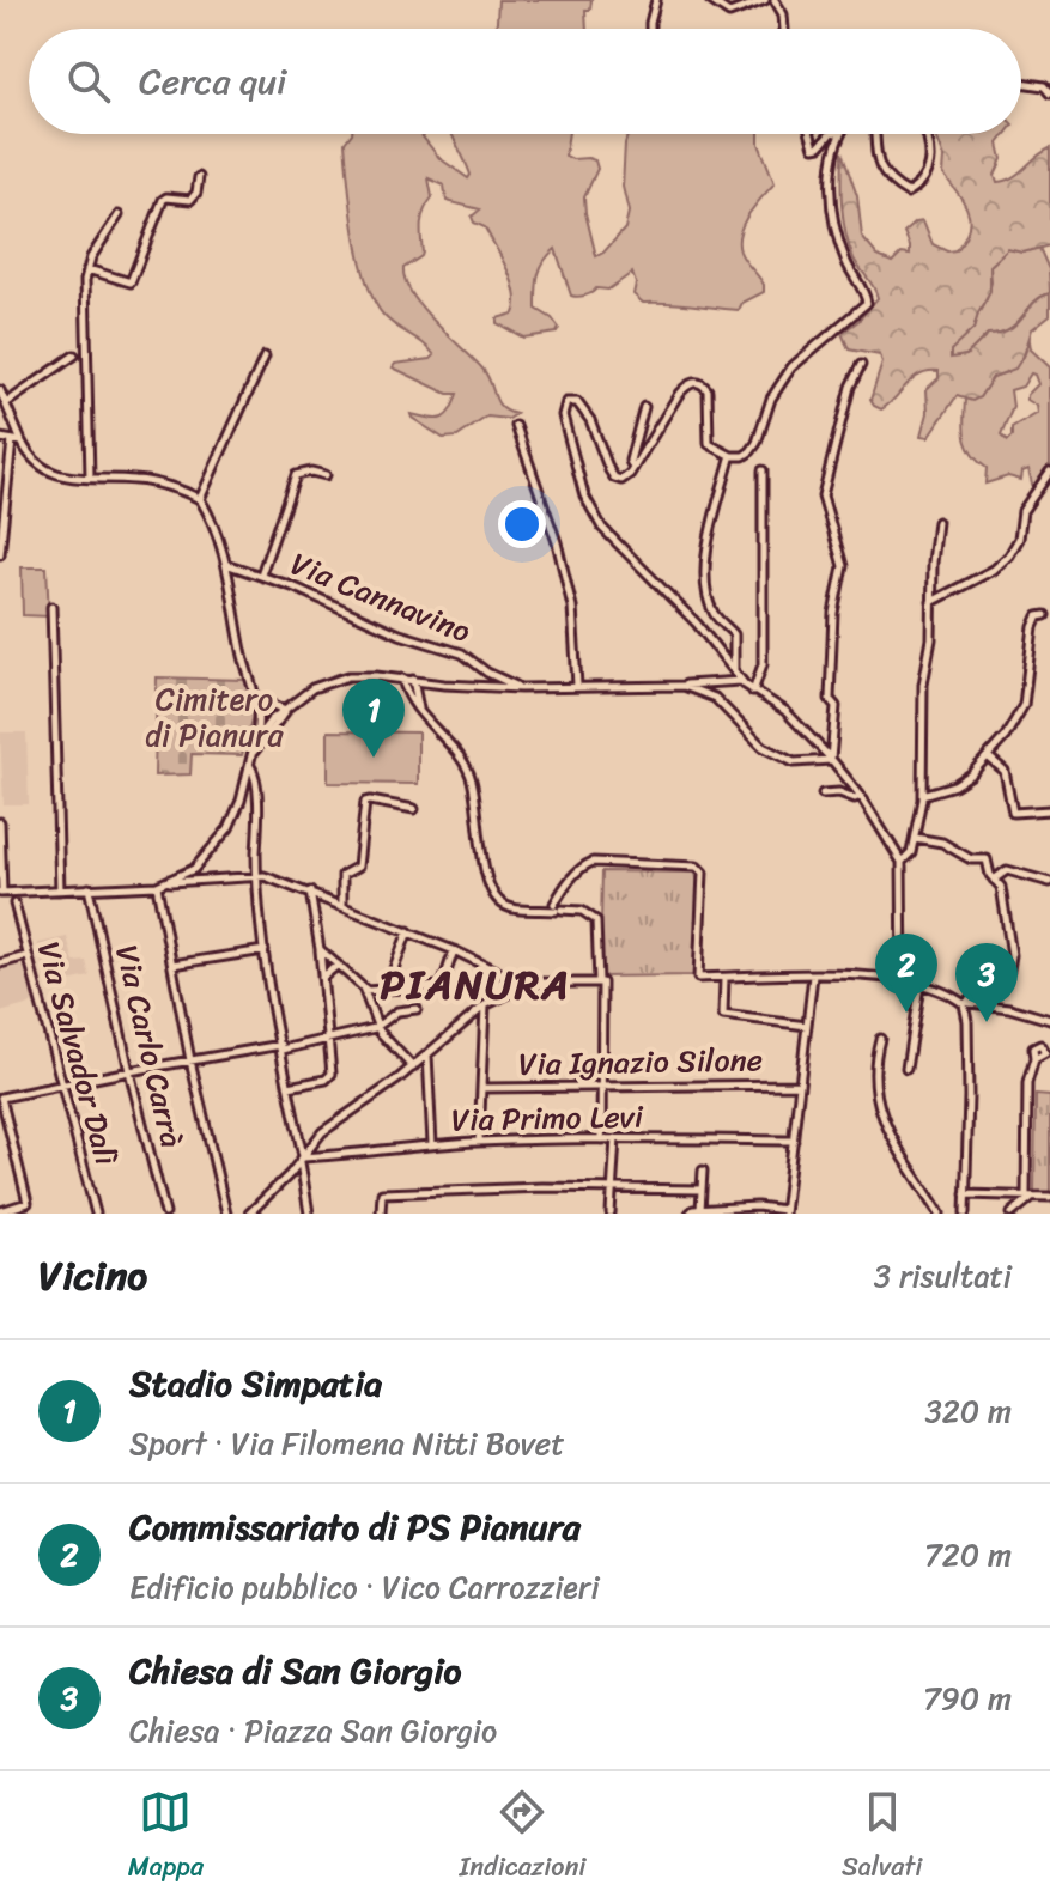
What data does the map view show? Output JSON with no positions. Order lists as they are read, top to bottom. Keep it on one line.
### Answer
{"streets":{"street":["Via Cannavino","Via Carlo Carrà","Via Salvador Dalì","Via Ignazio Silone","Via Primo Levi"]},"districts":["PIANURA"],"parks":["Cimitero di Pianura"],"page":{"search":"Cerca qui","pins":["1","2","3"],"heading":["Vicino","3 risultati"],"list":[{"mark":"1","name":"Stadio Simpatia","note":"Sport · Via Filomena Nitti Bovet","value":"320 m"},{"mark":"2","name":"Commissariato di PS Pianura","note":"Edificio pubblico · Vico Carrozzieri","value":"720 m"},{"mark":"3","name":"Chiesa di San Giorgio","note":"Chiesa · Piazza San Giorgio","value":"790 m"}],"nav":["Mappa","Indicazioni","Salvati"]}}
